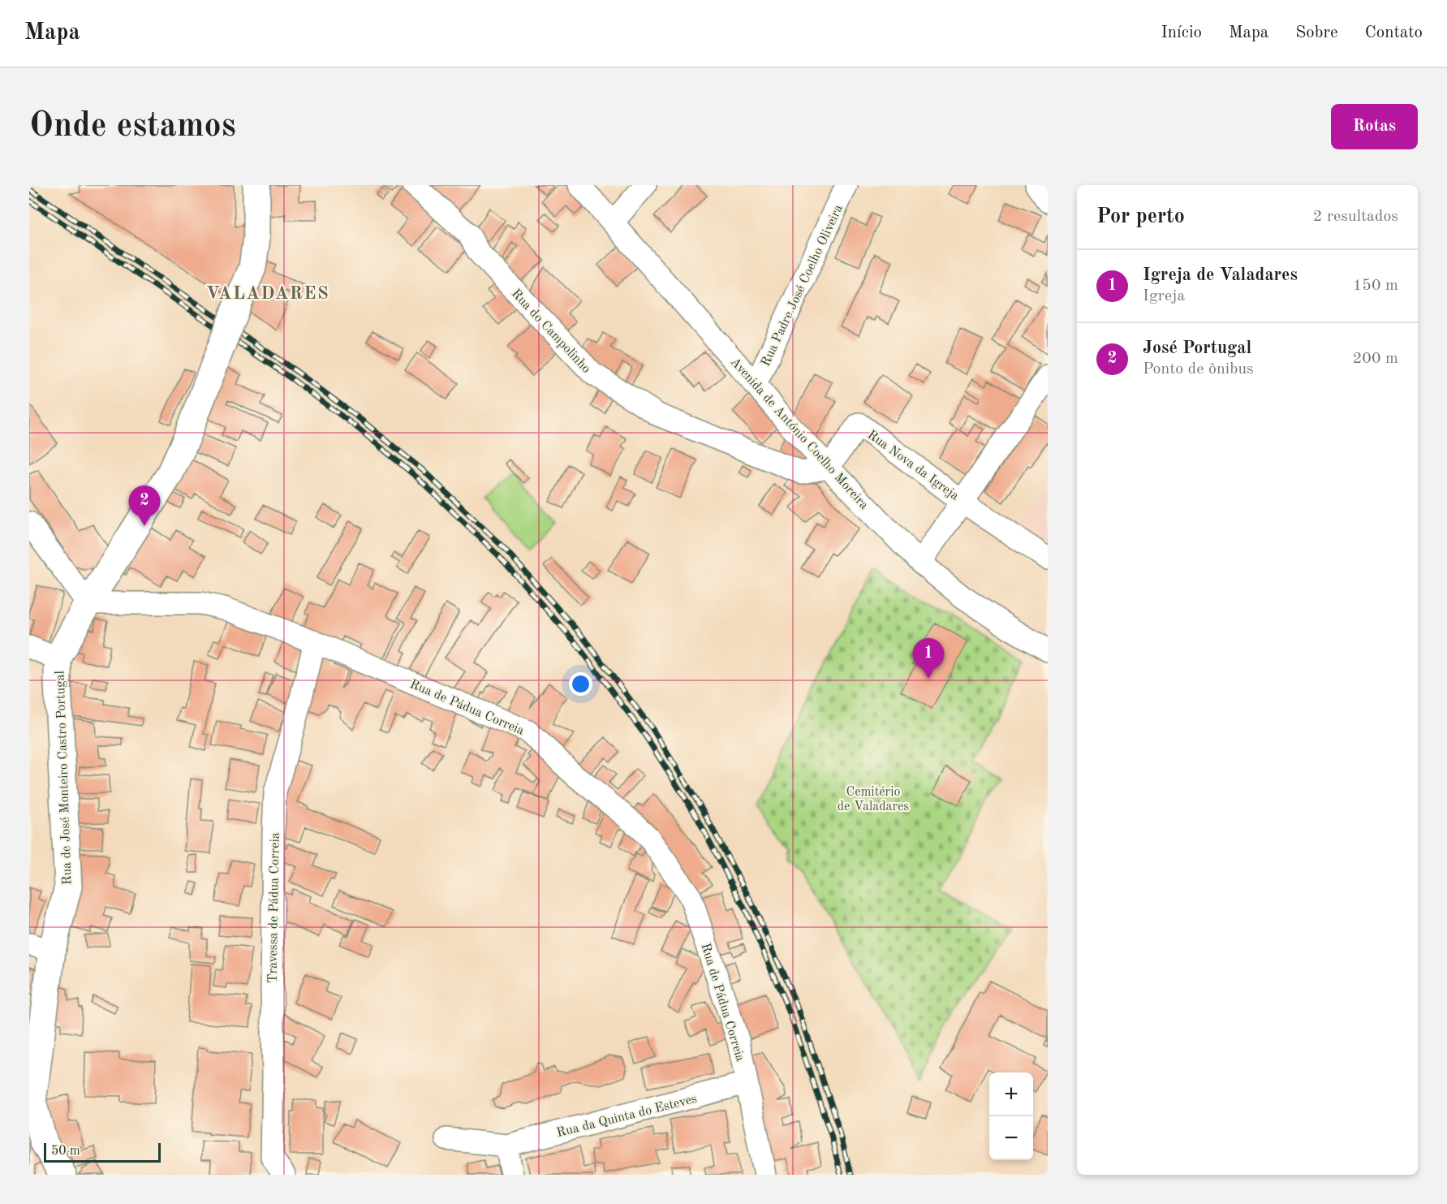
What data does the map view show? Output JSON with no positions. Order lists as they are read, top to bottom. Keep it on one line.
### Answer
{"streets":{"main road":["Rua de José Monteiro Castro Portugal"],"street":["Rua Padre José Coelho Oliveira","Rua do Campolinho","Avenida de António Coelho Moreira","Rua Nova da Igreja","Rua de Pádua Correia","Travessa de Pádua Correia","Rua da Quinta do Esteves"]},"crossings":[["Rua Padre José Coelho Oliveira","Avenida de António Coelho Moreira"],["Rua do Campolinho","Avenida de António Coelho Moreira"],["Rua do Campolinho","Rua Nova da Igreja"],["Avenida de António Coelho Moreira","Rua Nova da Igreja"],["Rua de Pádua Correia","Rua de José Monteiro Castro Portugal"],["Rua de Pádua Correia","Travessa de Pádua Correia"],["Rua de Pádua Correia","Rua da Quinta do Esteves"]],"districts":["VALADARES"],"parks":["Cemitério de Valadares"],"scale_bar":"50 m","page":{"header":"Mapa","nav":["Início","Mapa","Sobre","Contato"],"buttons":"Rotas","title":"Onde estamos","heading":["Por perto","2 resultados"],"list":[{"mark":"1","name":"Igreja de Valadares","note":"Igreja","value":"150 m"},{"mark":"2","name":"José Portugal","note":"Ponto de ônibus","value":"200 m"}],"pins":["2","1"],"map_buttons":["+","−"],"scale":"50 m"}}
